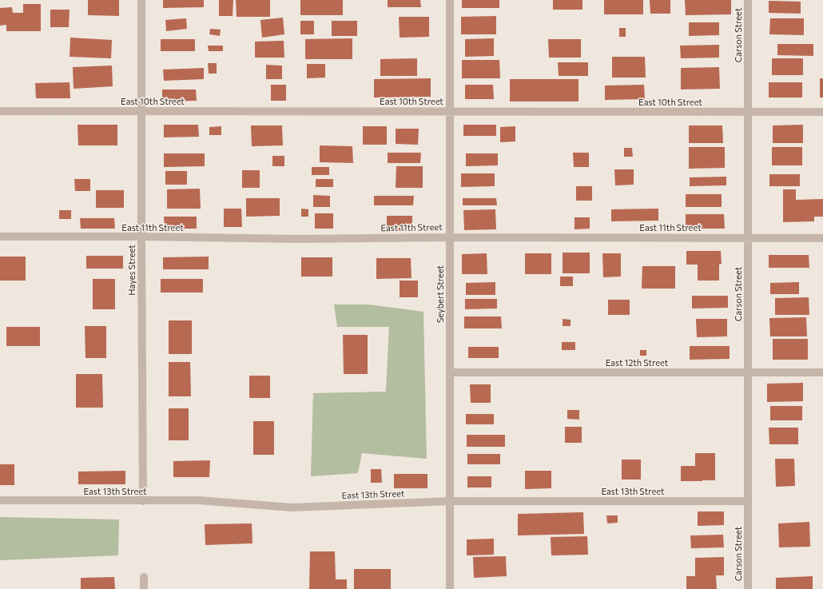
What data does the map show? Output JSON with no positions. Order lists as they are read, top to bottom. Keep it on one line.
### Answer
{"streets":{"street":["Carson Street","East 10th Street","East 11th Street","Hayes Street","Seybert Street","East 12th Street","East 13th Street"]},"crossings":[["Carson Street","East 10th Street"],["Carson Street","East 11th Street"],["Carson Street","East 12th Street"],["Carson Street","East 13th Street"],["East 10th Street","Hayes Street"],["East 10th Street","Seybert Street"],["East 11th Street","Hayes Street"],["East 11th Street","Seybert Street"],["Hayes Street","East 13th Street"],["Seybert Street","East 12th Street"],["Seybert Street","East 13th Street"]]}
